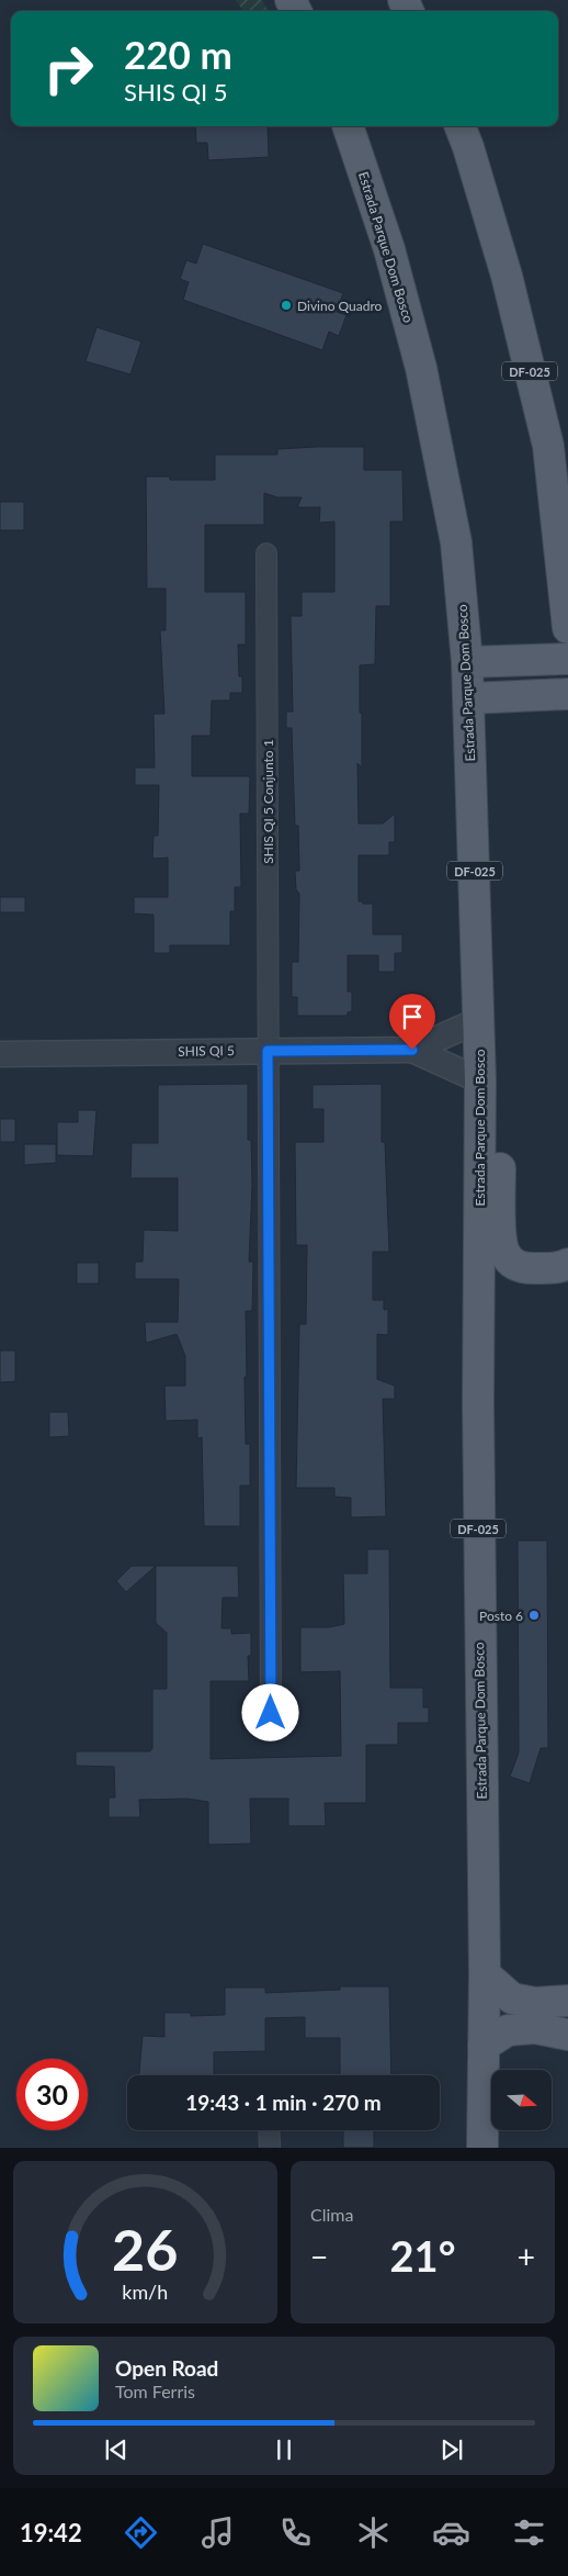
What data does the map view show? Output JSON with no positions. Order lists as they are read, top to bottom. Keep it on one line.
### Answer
{"streets":{"main road":["Estrada Parque Dom Bosco","DF-025"],"street":["SHIS QI 5 Conjunto 1","SHIS QI 5"]},"crossings":[["Estrada Parque Dom Bosco","SHIS QI 5"],["SHIS QI 5 Conjunto 1","SHIS QI 5"]],"places":["Divino Quadro","Posto 6"],"north":"right","page":{"turn":["220 m","SHIS QI 5"],"limit":"30","trip":"19:43 · 1 min · 270 m","tile":"Clima","heat":["−","21°","+"],"song":["Open Road","Tom Ferris"],"tabs":"19:42","gauge":["26","km/h"]}}
